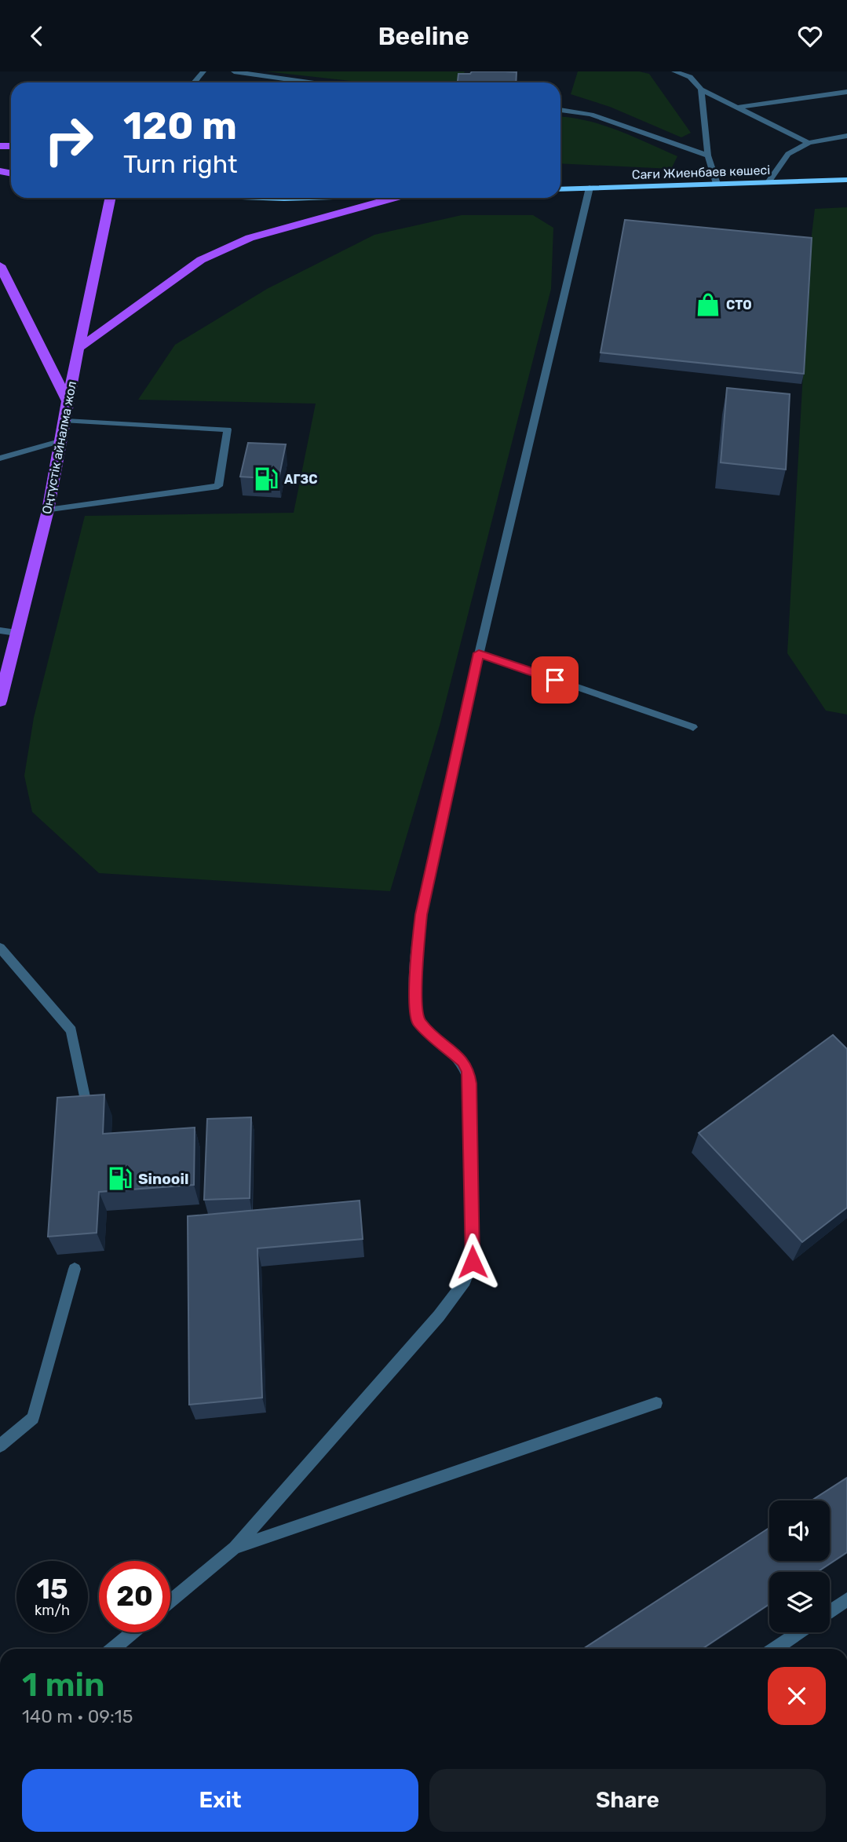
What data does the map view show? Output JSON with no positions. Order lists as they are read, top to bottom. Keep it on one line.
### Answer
{"streets":{"highway":["Оңтүстік айналма жол"],"main road":["Сағи Жиенбаев көшесі"]},"places":{"shop":["СТО"],"fuel station":["АГЗС","Sinooil"]},"page":{"header":"Beeline","turn":["120 m","Turn right"],"speed":"15 km/h","limit":"20","heading":["1 min","140 m · 09:15"],"buttons":["Exit","Share"]}}
